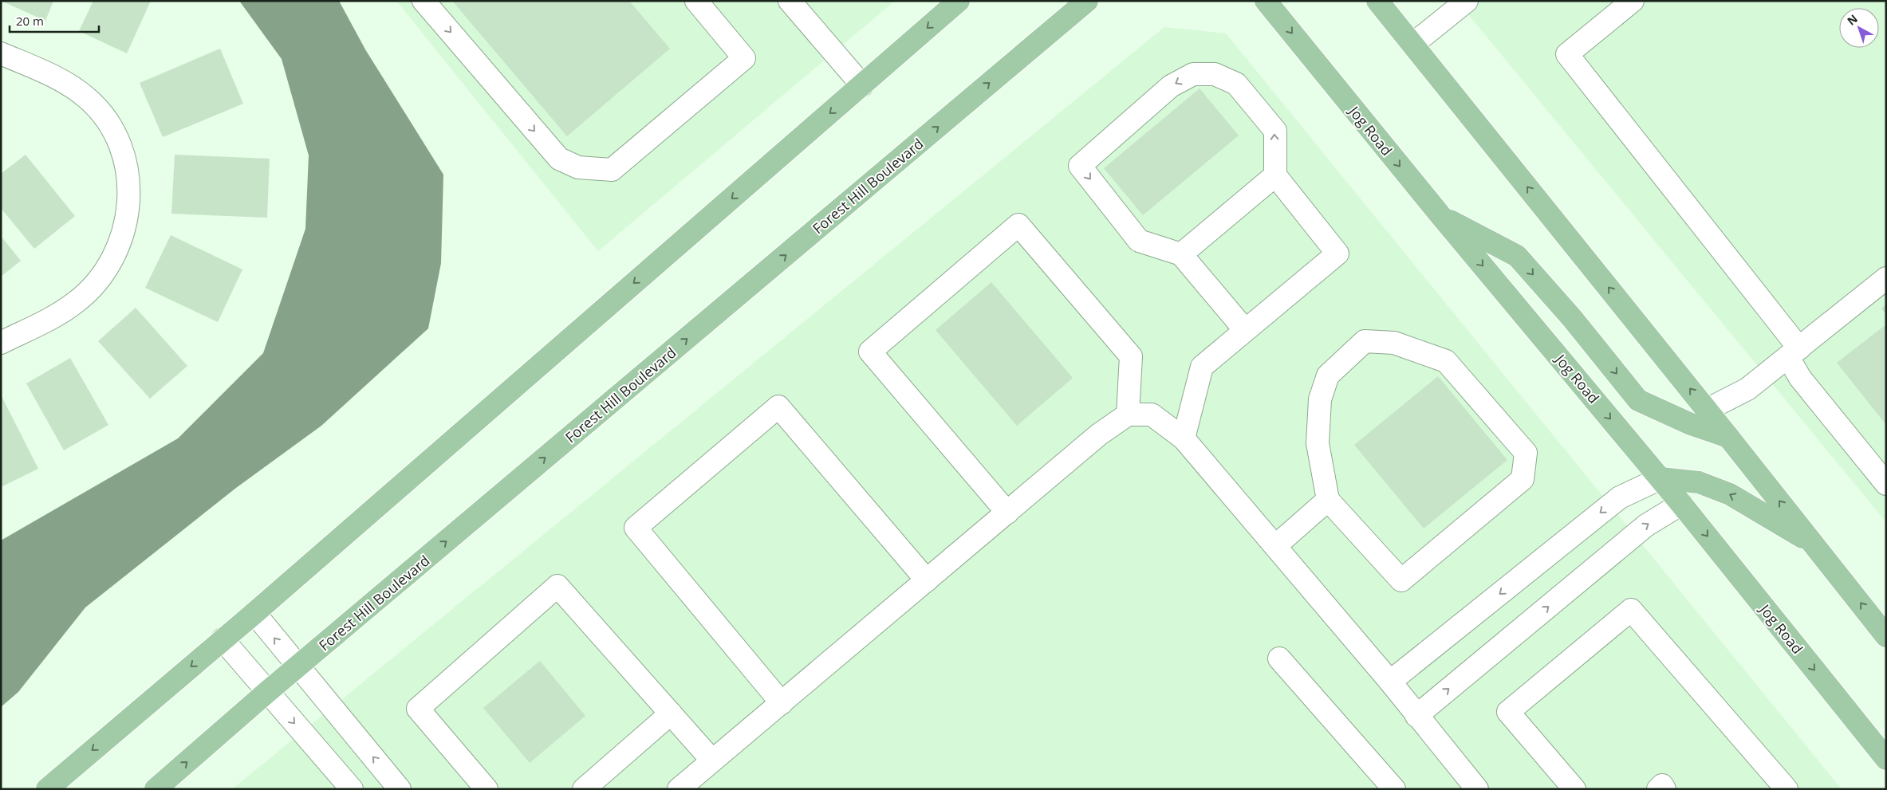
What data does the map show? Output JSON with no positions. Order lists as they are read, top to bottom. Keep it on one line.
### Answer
{"streets":{"main road":["Jog Road","Forest Hill Boulevard"]},"scale_bar":"20 m","north":"top left"}
